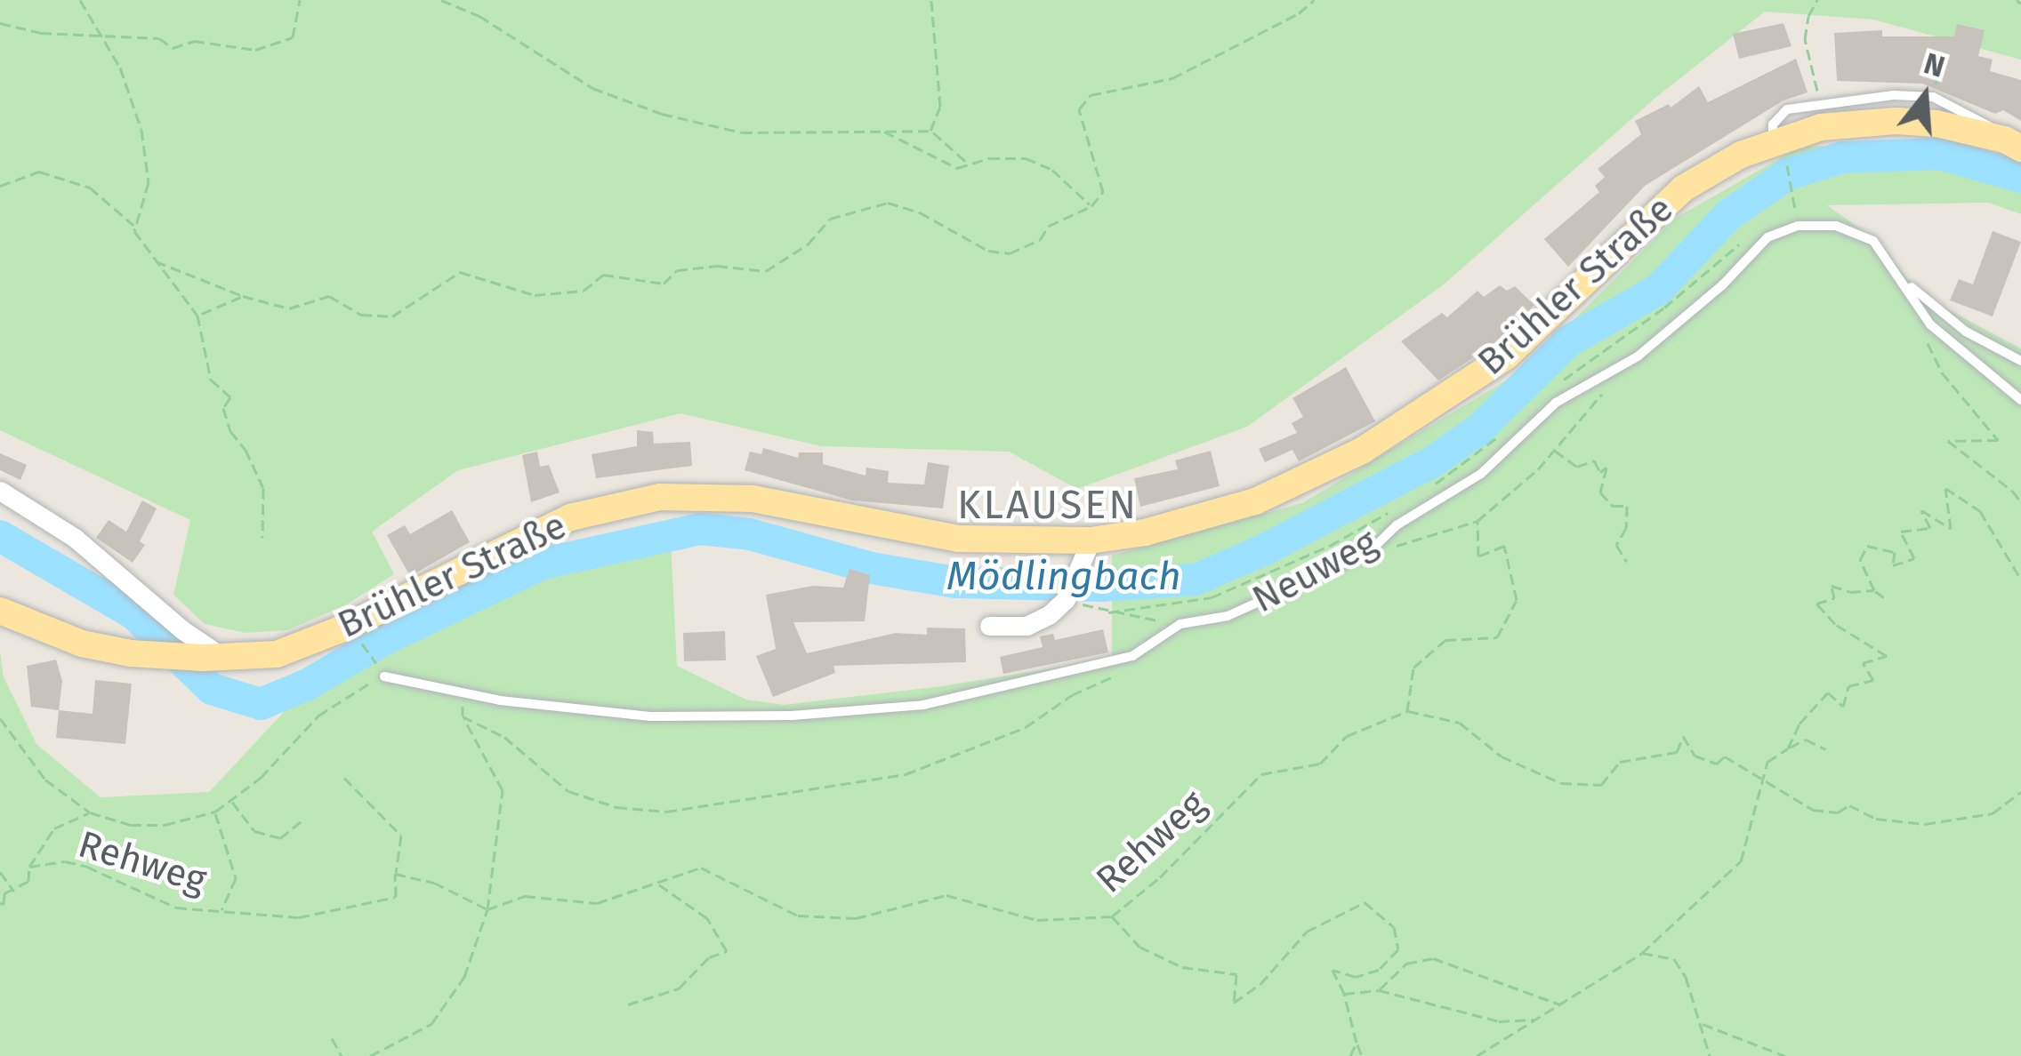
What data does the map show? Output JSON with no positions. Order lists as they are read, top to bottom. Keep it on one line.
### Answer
{"streets":{"main road":["Brühler Straße"],"lane":["Neuweg"],"path":["Rehweg"]},"districts":["KLAUSEN"],"water":["Mödlingbach"],"north":"top"}
